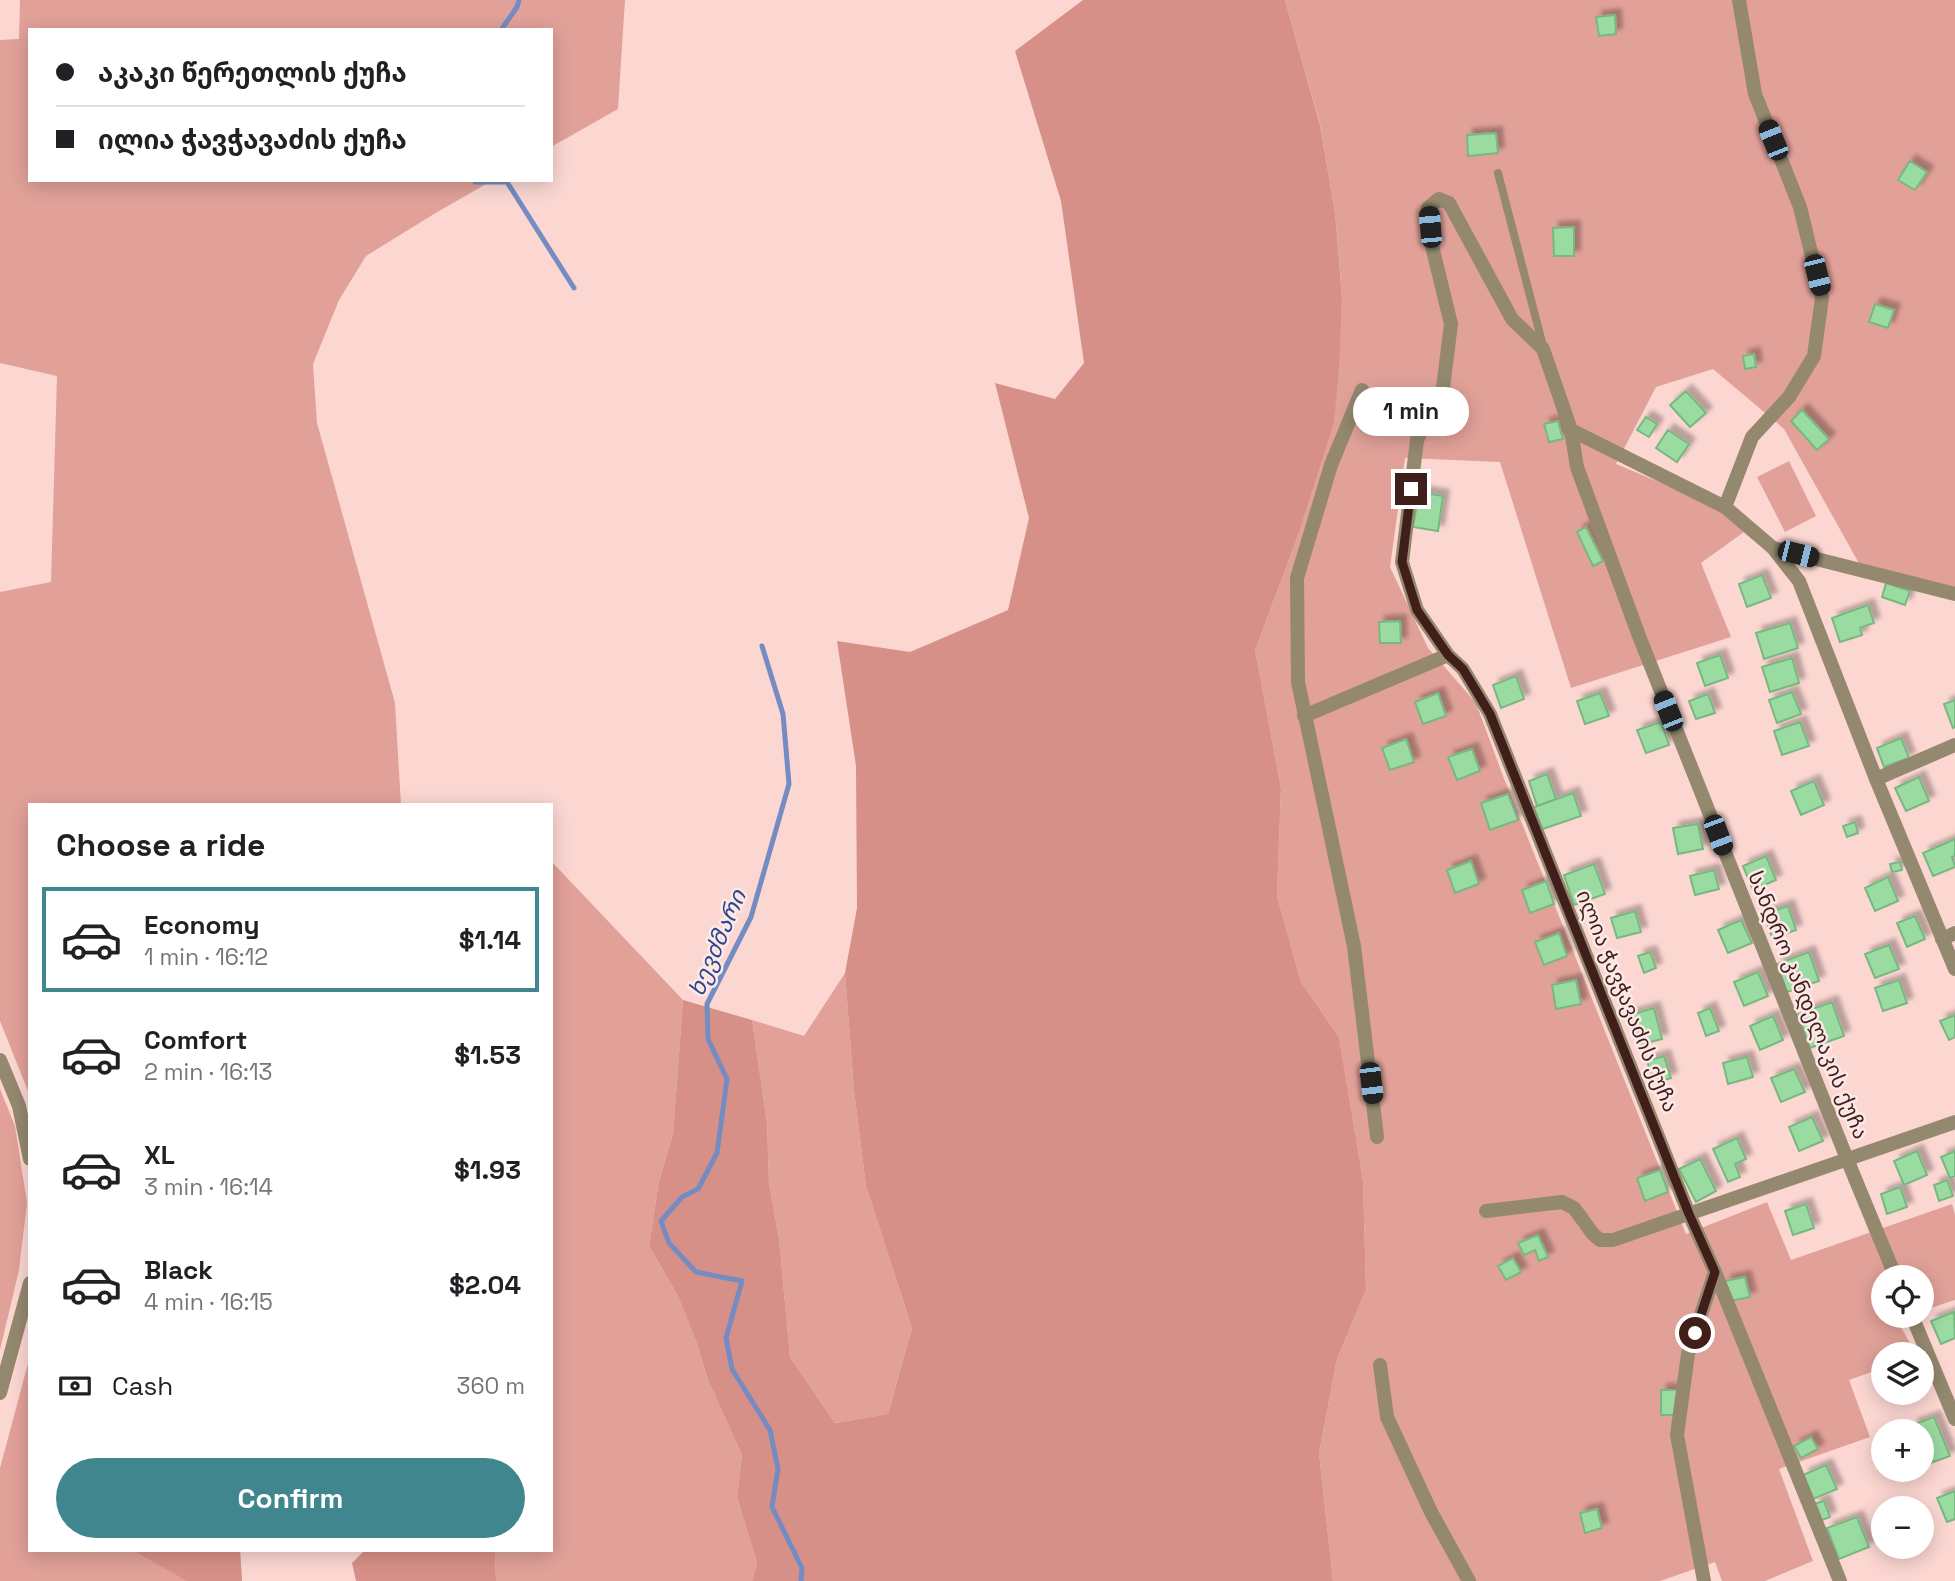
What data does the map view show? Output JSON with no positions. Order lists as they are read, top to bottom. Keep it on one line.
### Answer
{"streets":{"street":["ილია ჭავჭავაძის ქუჩა","სანდრო კანდელაკის ქუჩა"]},"crossings":[["ილია ჭავჭავაძის ქუჩა","სანდრო კანდელაკის ქუჩა"]],"water":["ხევძმარი"],"page":{"banner":["აკაკი წერეთლის ქუჩა","ილია ჭავჭავაძის ქუჩა"],"bubble":"1 min","heading":"Choose a ride","list":[{"name":"Economy","note":"1 min · 16:12","value":"$1.14"},{"name":"Comfort","note":"2 min · 16:13","value":"$1.53"},{"name":"XL","note":"3 min · 16:14","value":"$1.93"},{"name":"Black","note":"4 min · 16:15","value":"$2.04"}],"map_buttons":["+","−"],"pay":["Cash","360 m"],"buttons":"Confirm"}}
